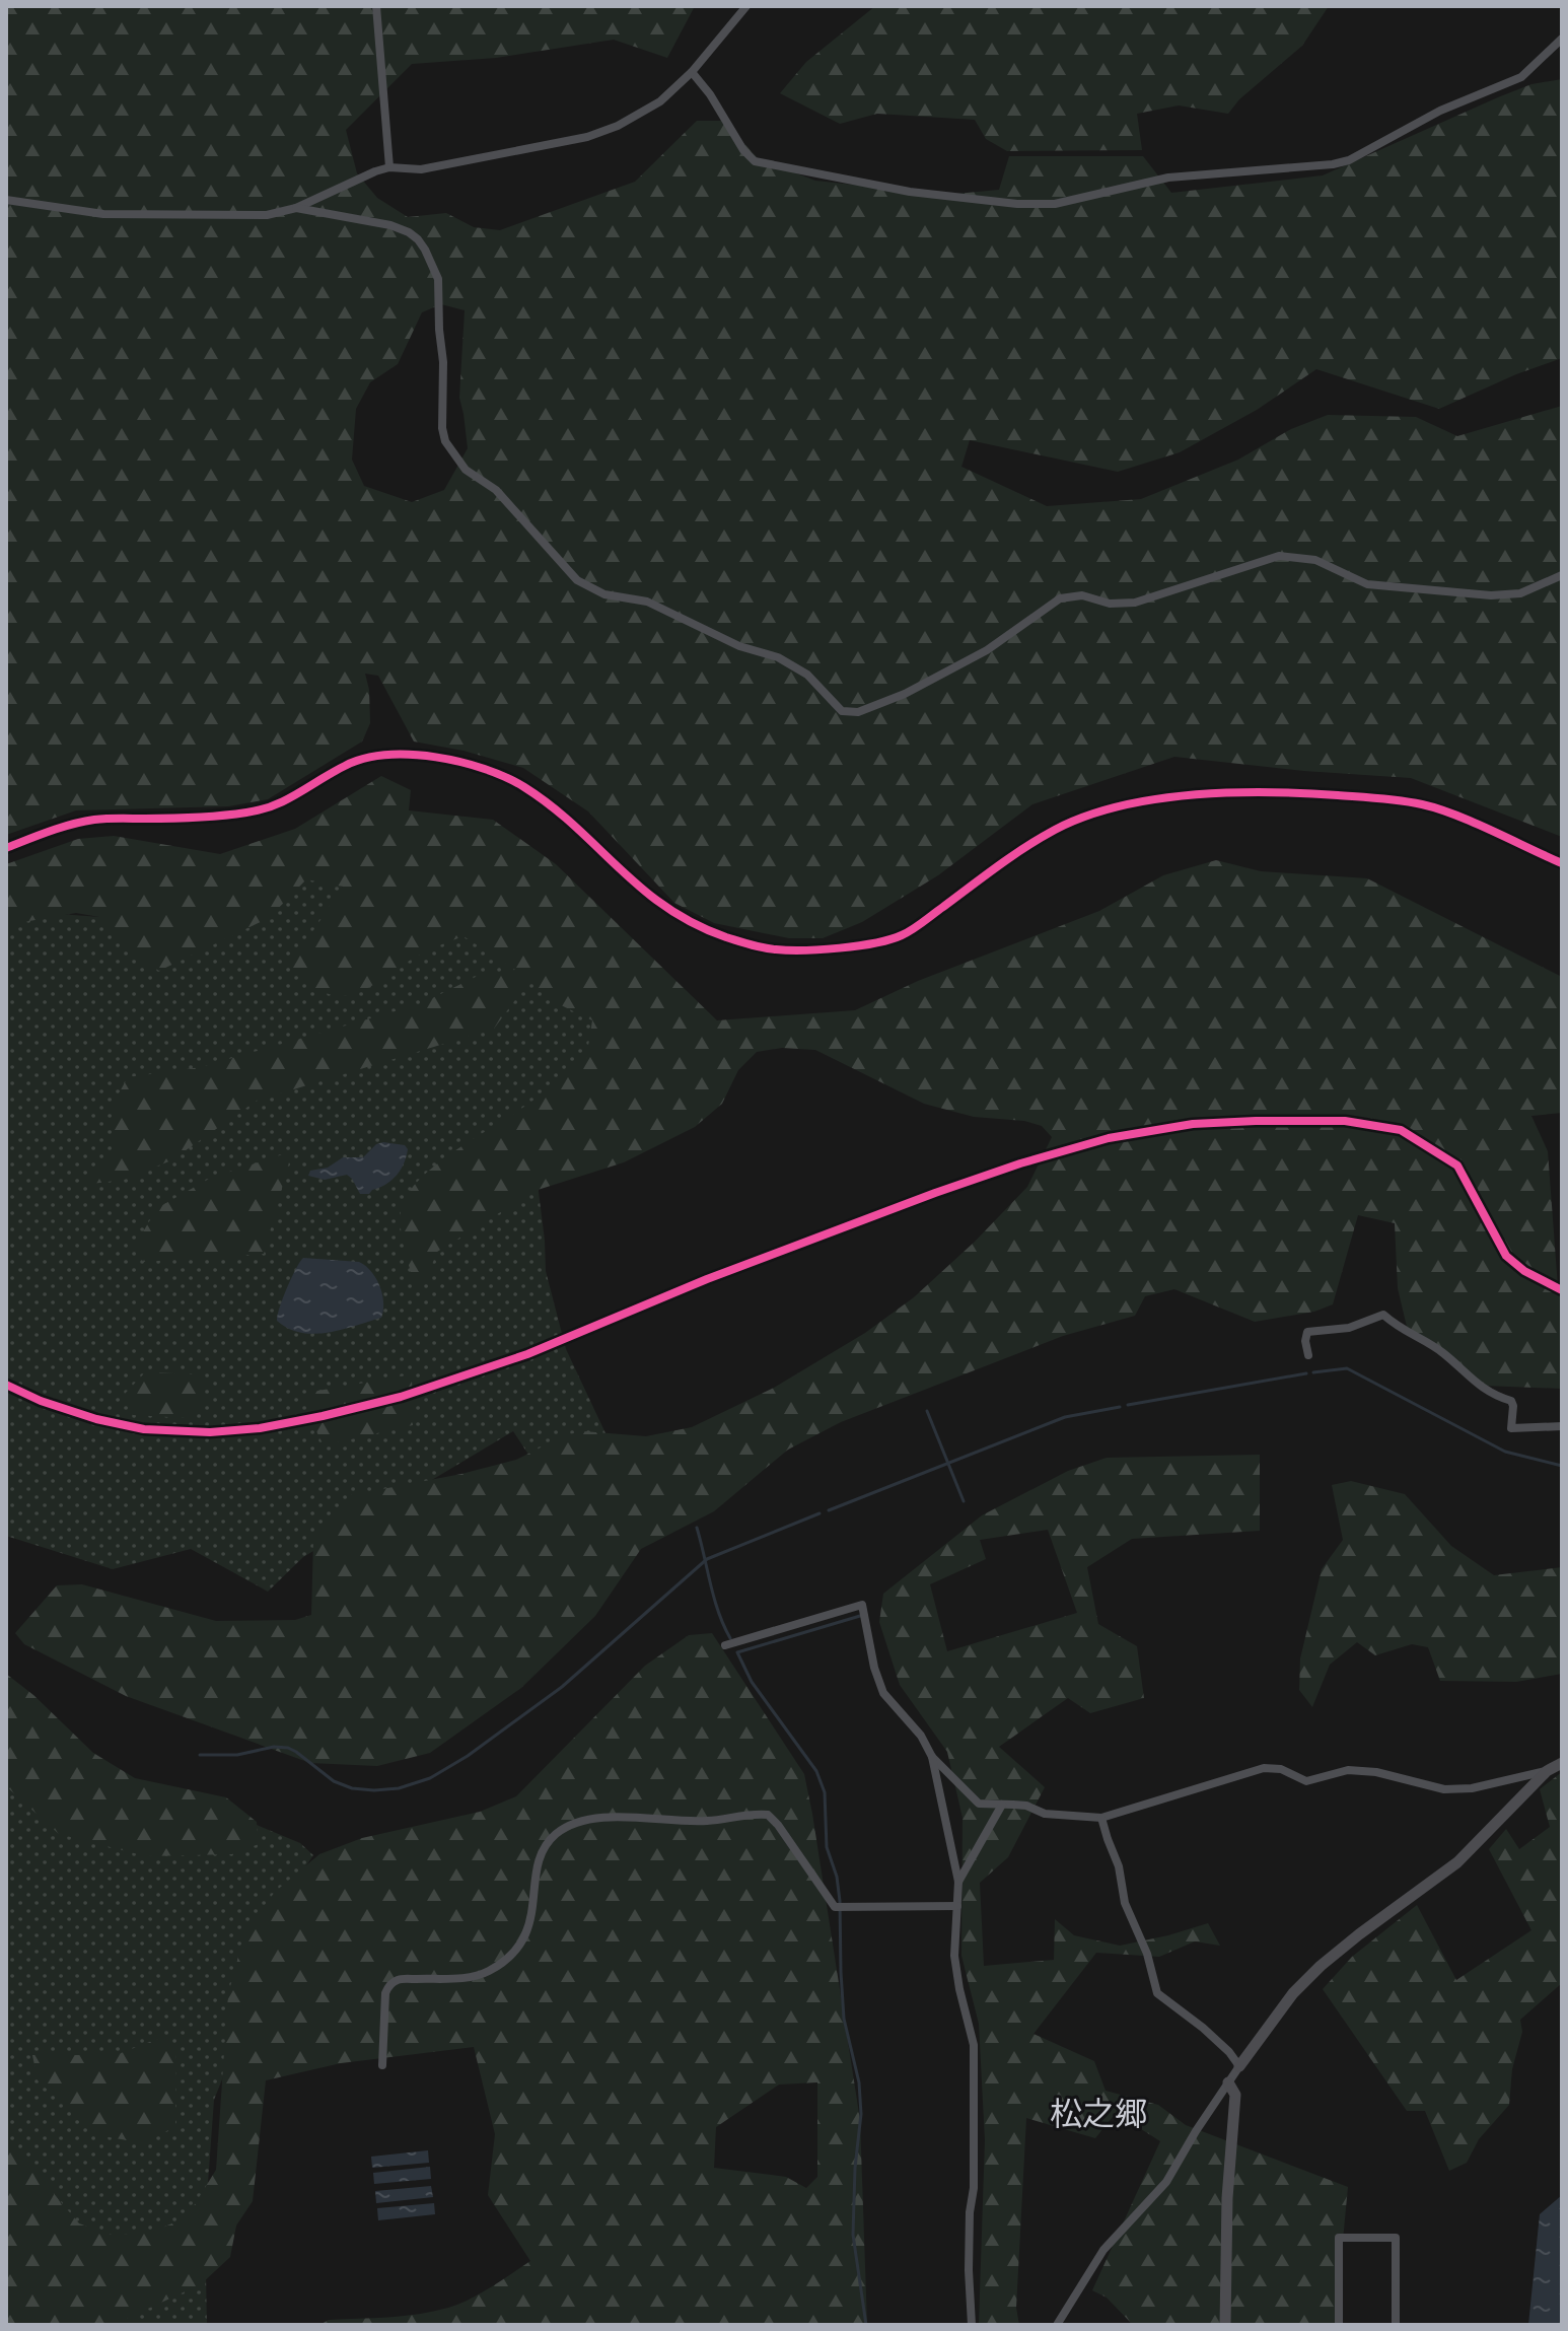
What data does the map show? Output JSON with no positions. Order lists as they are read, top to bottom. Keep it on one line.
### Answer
{"districts":["松之郷"]}
